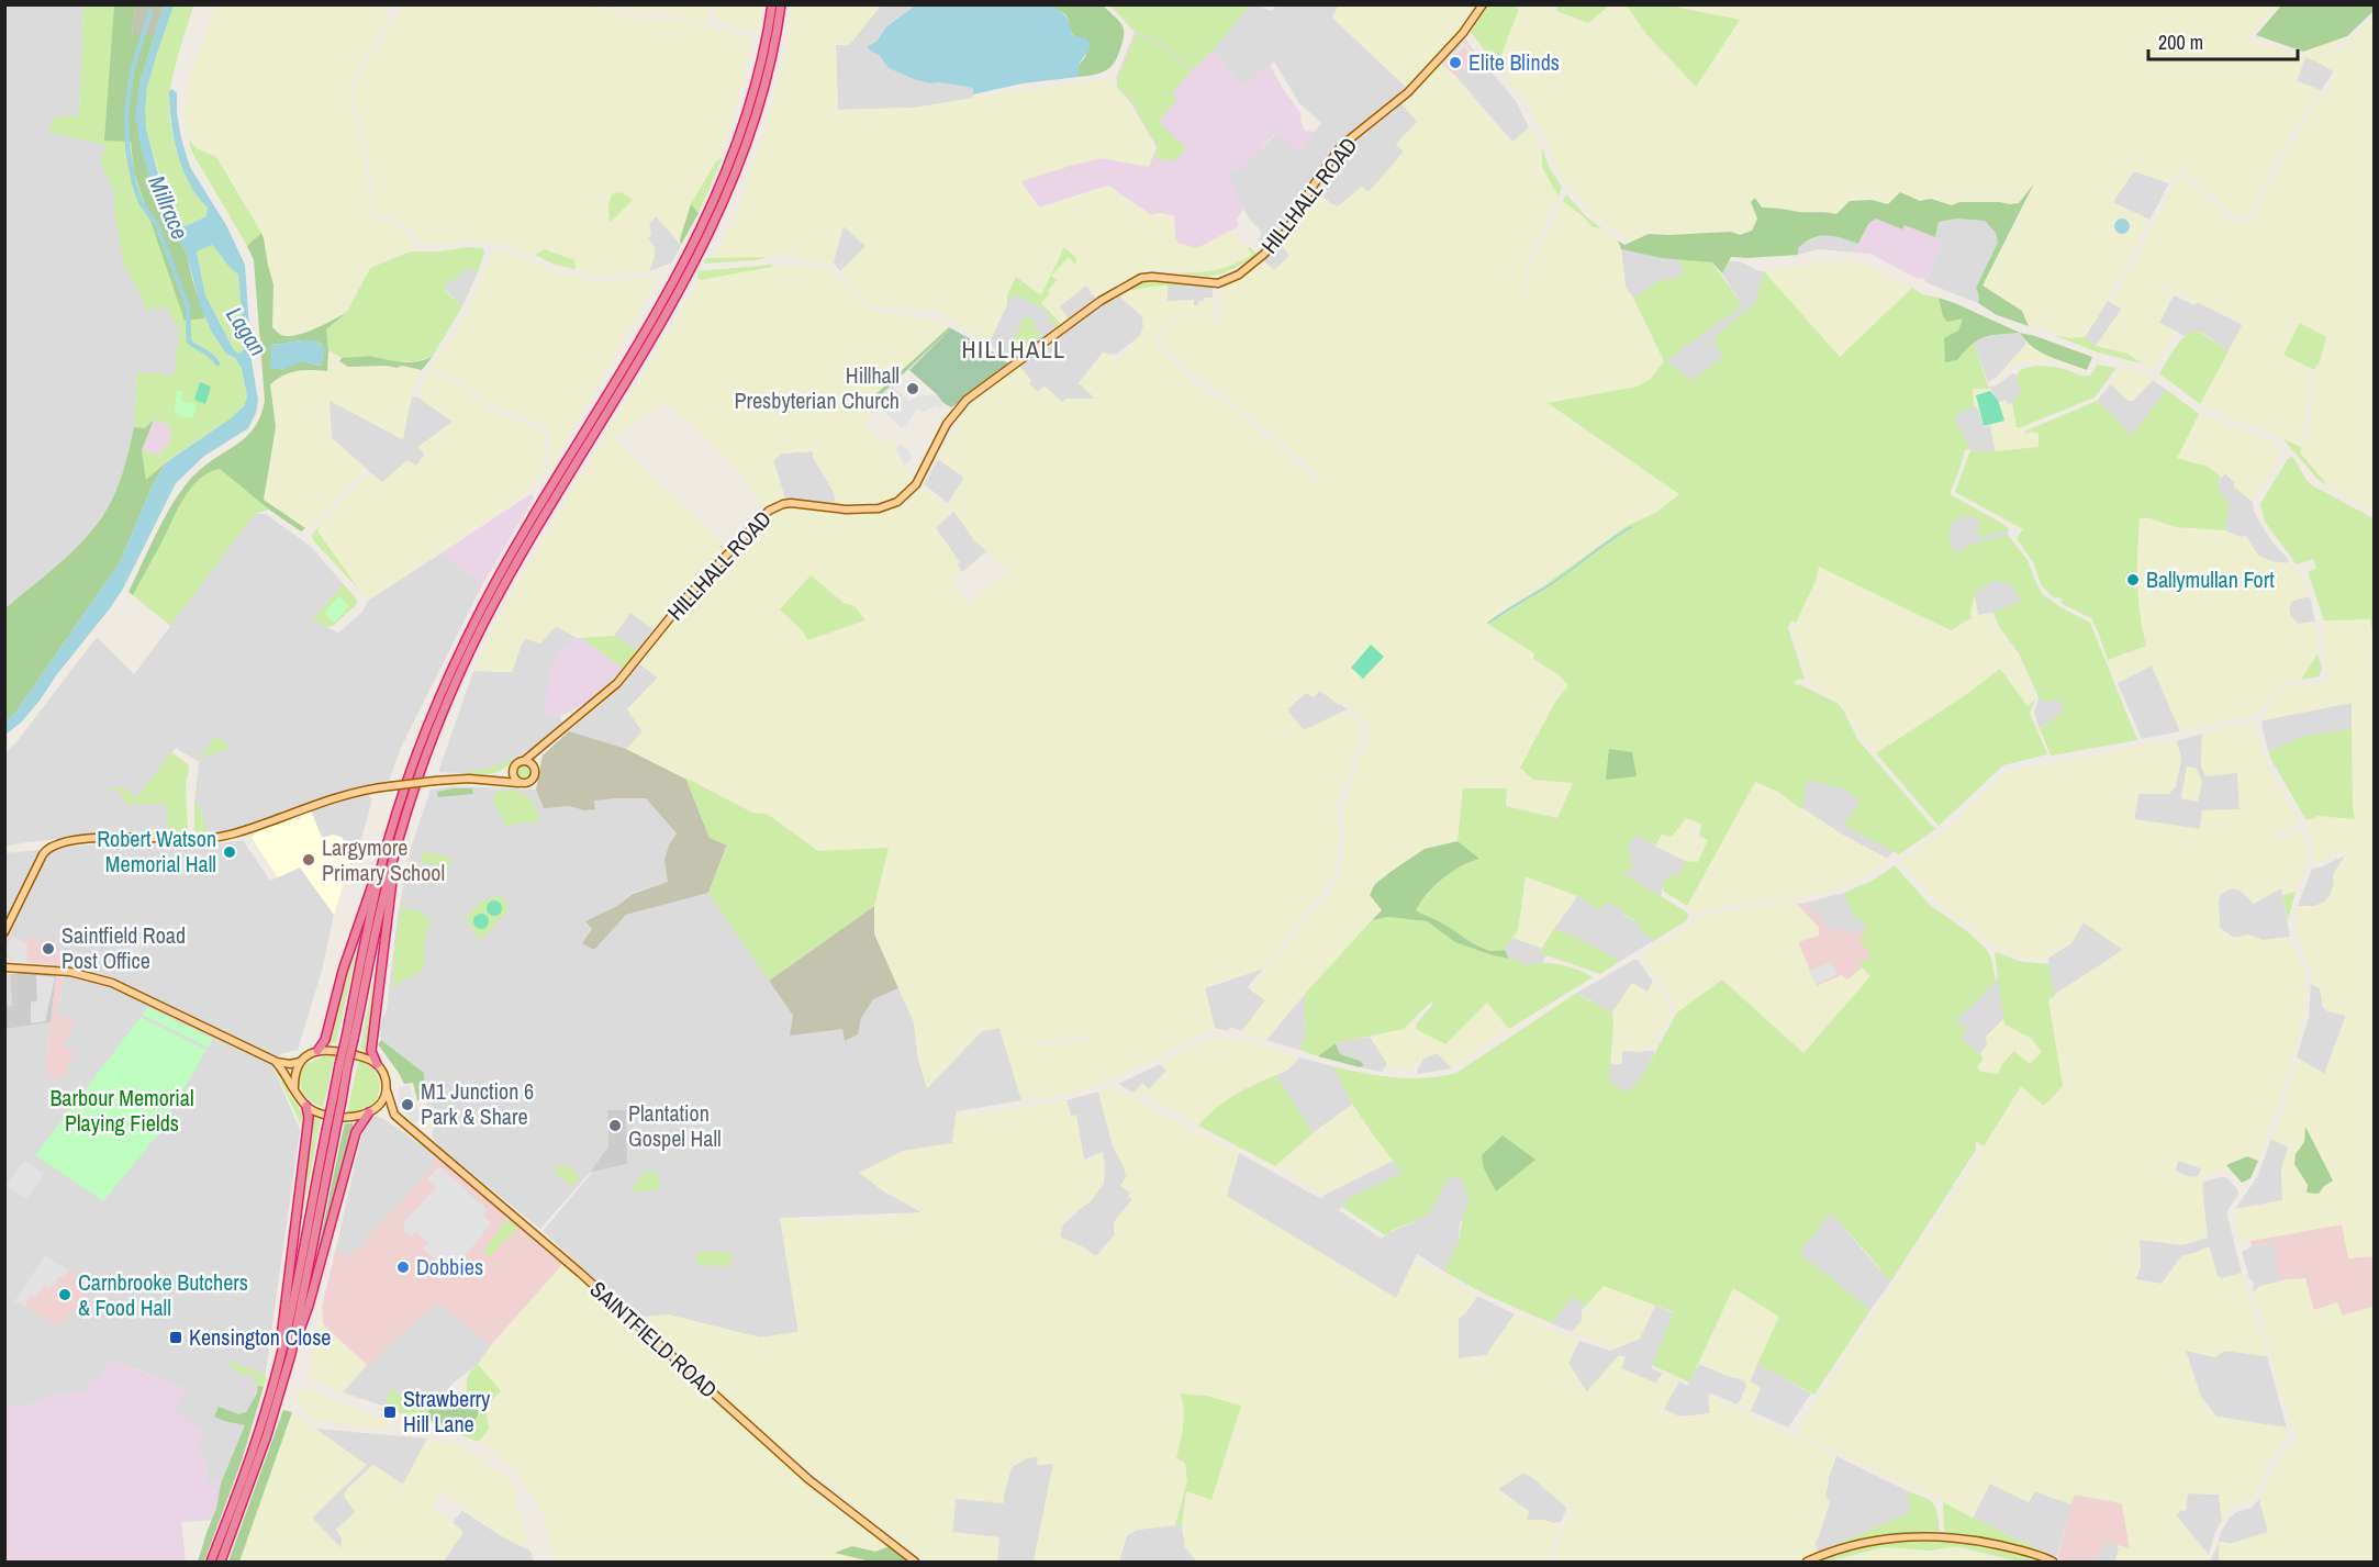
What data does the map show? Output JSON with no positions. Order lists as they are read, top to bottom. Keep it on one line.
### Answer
{"streets":{"main road":["HILLHALL ROAD","SAINTFIELD ROAD"]},"districts":["HILLHALL"],"water":["Millrace","Lagan"],"parks":["Barbour Memorial Playing Fields"],"places":{"other":["Elite Blinds","Hillhall Presbyterian Church","Ballymullan Fort","Robert Watson Memorial Hall","Largymore Primary School","Saintfield Road Post Office","M1 Junction 6 Park & Share","Plantation Gospel Hall","Dobbies","Carnbrooke Butchers & Food Hall"],"transit":["Kensington Close","Strawberry Hill Lane"]},"scale_bar":"200 m"}
